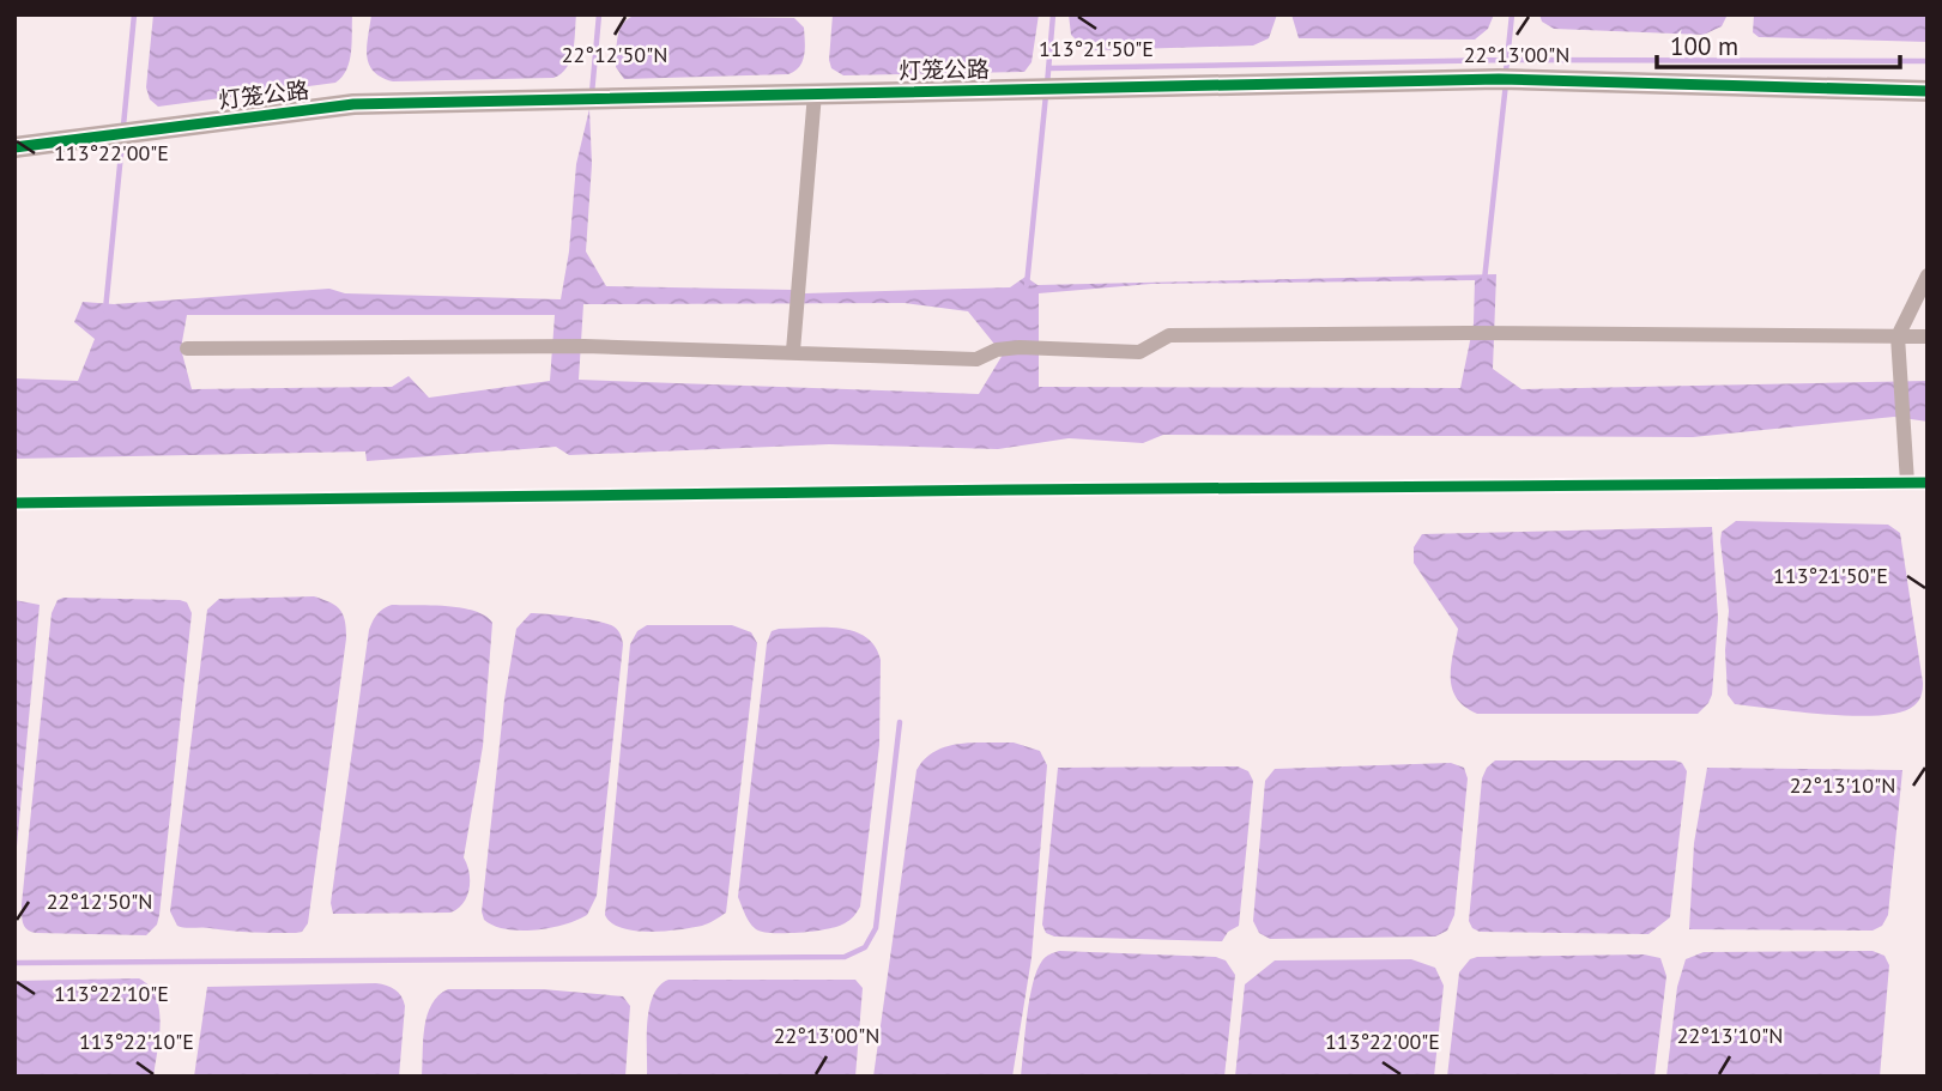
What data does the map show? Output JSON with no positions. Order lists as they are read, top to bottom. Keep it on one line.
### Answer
{"streets":{"street":["灯笼公路"]},"scale_bar":"100 m","coordinates":["113°21'50\"E","22°12'50\"N","22°13'00\"N","113°22'00\"E","22°13'10\"N","113°22'10\"E"]}
